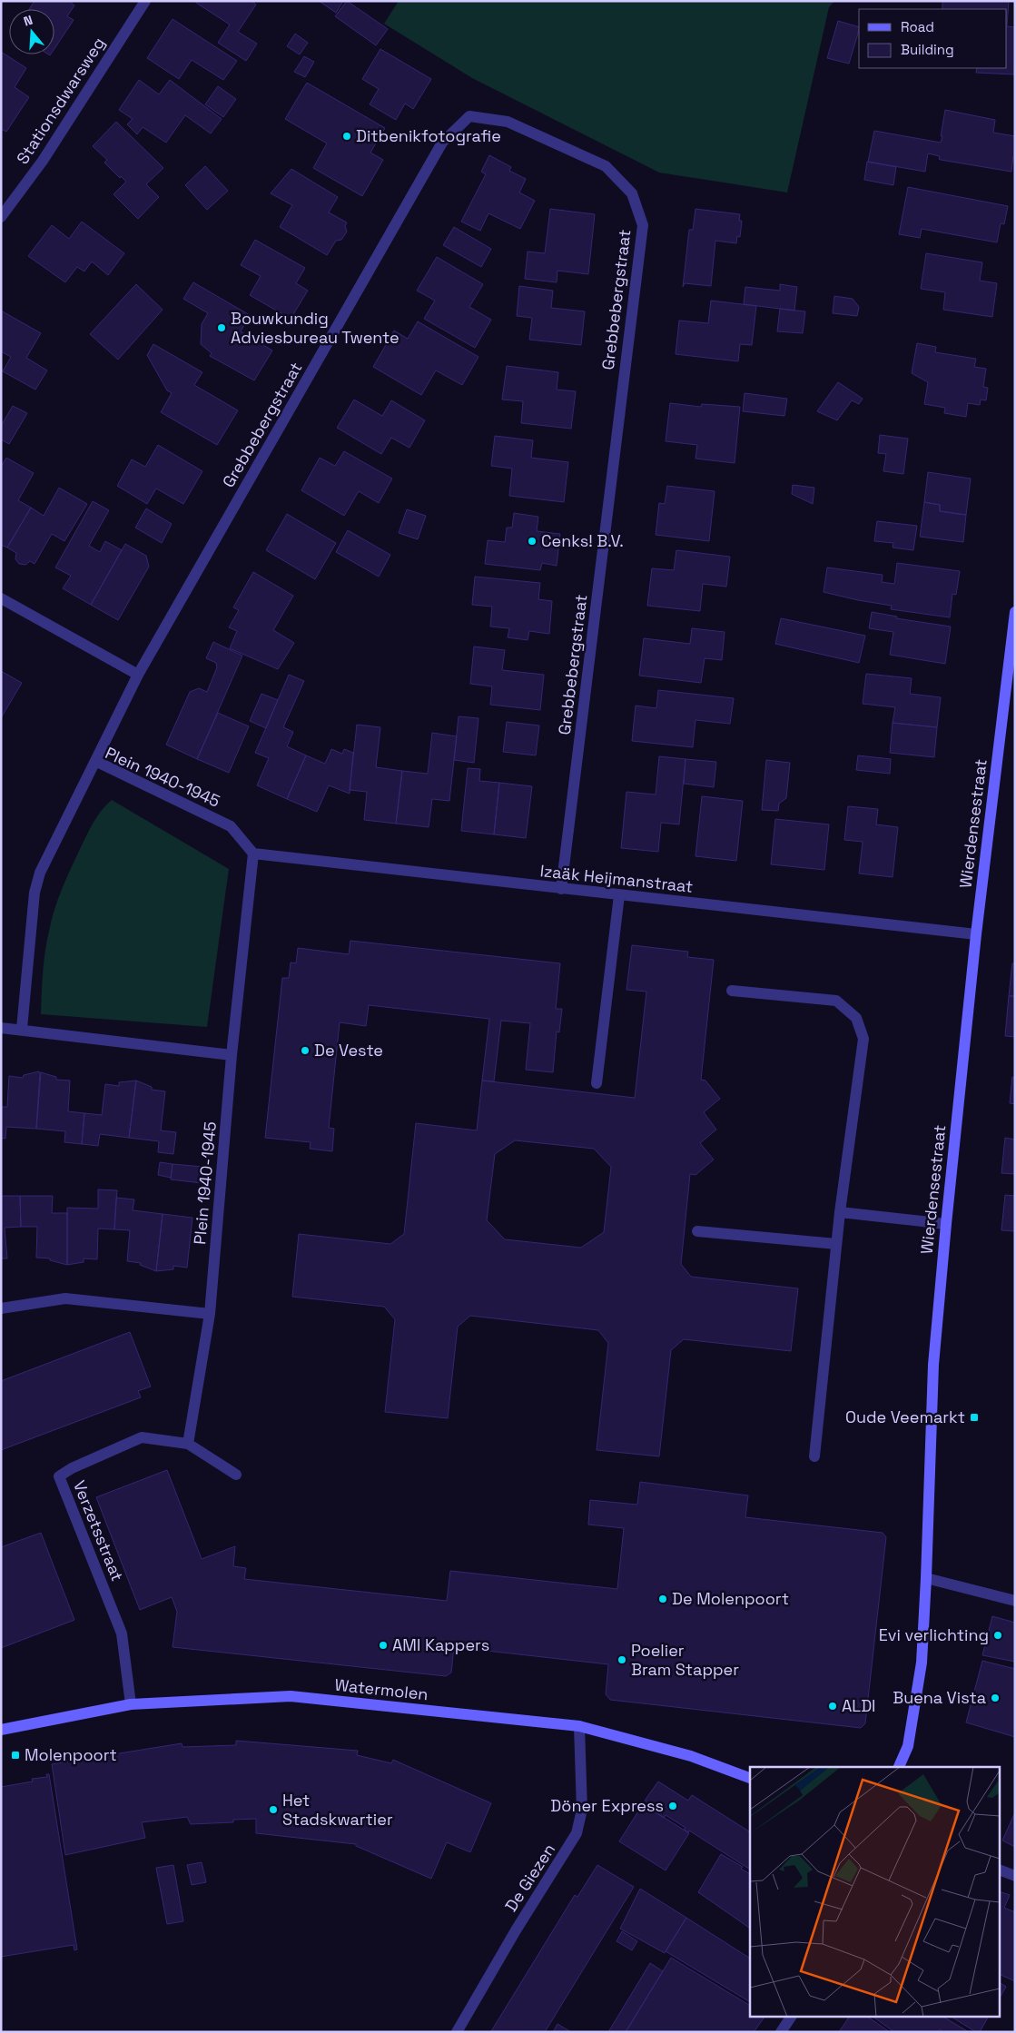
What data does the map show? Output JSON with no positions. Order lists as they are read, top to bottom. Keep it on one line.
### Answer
{"streets":{"street":["Stationsdwarsweg","Grebbebergstraat","Plein 1940-1945","Wierdensestraat","Izaäk Heijmanstraat","Verzetsstraat","Watermolen","De Giezen"]},"crossings":[["Grebbebergstraat","Plein 1940-1945"],["Grebbebergstraat","Izaäk Heijmanstraat"],["Plein 1940-1945","Izaäk Heijmanstraat"],["Plein 1940-1945","Verzetsstraat"],["Wierdensestraat","Izaäk Heijmanstraat"],["Verzetsstraat","Watermolen"],["Watermolen","De Giezen"]],"places":{"other":["Ditbenikfotografie","Bouwkundig Adviesbureau Twente","Cenks! B.V.","De Veste","De Molenpoort","Evi verlichting","AMI Kappers","Poelier Bram Stapper","Buena Vista","ALDI","Döner Express","Het Stadskwartier"],"transit":["Oude Veemarkt","Molenpoort"]},"legend":["Road","Building"],"north":"top"}
